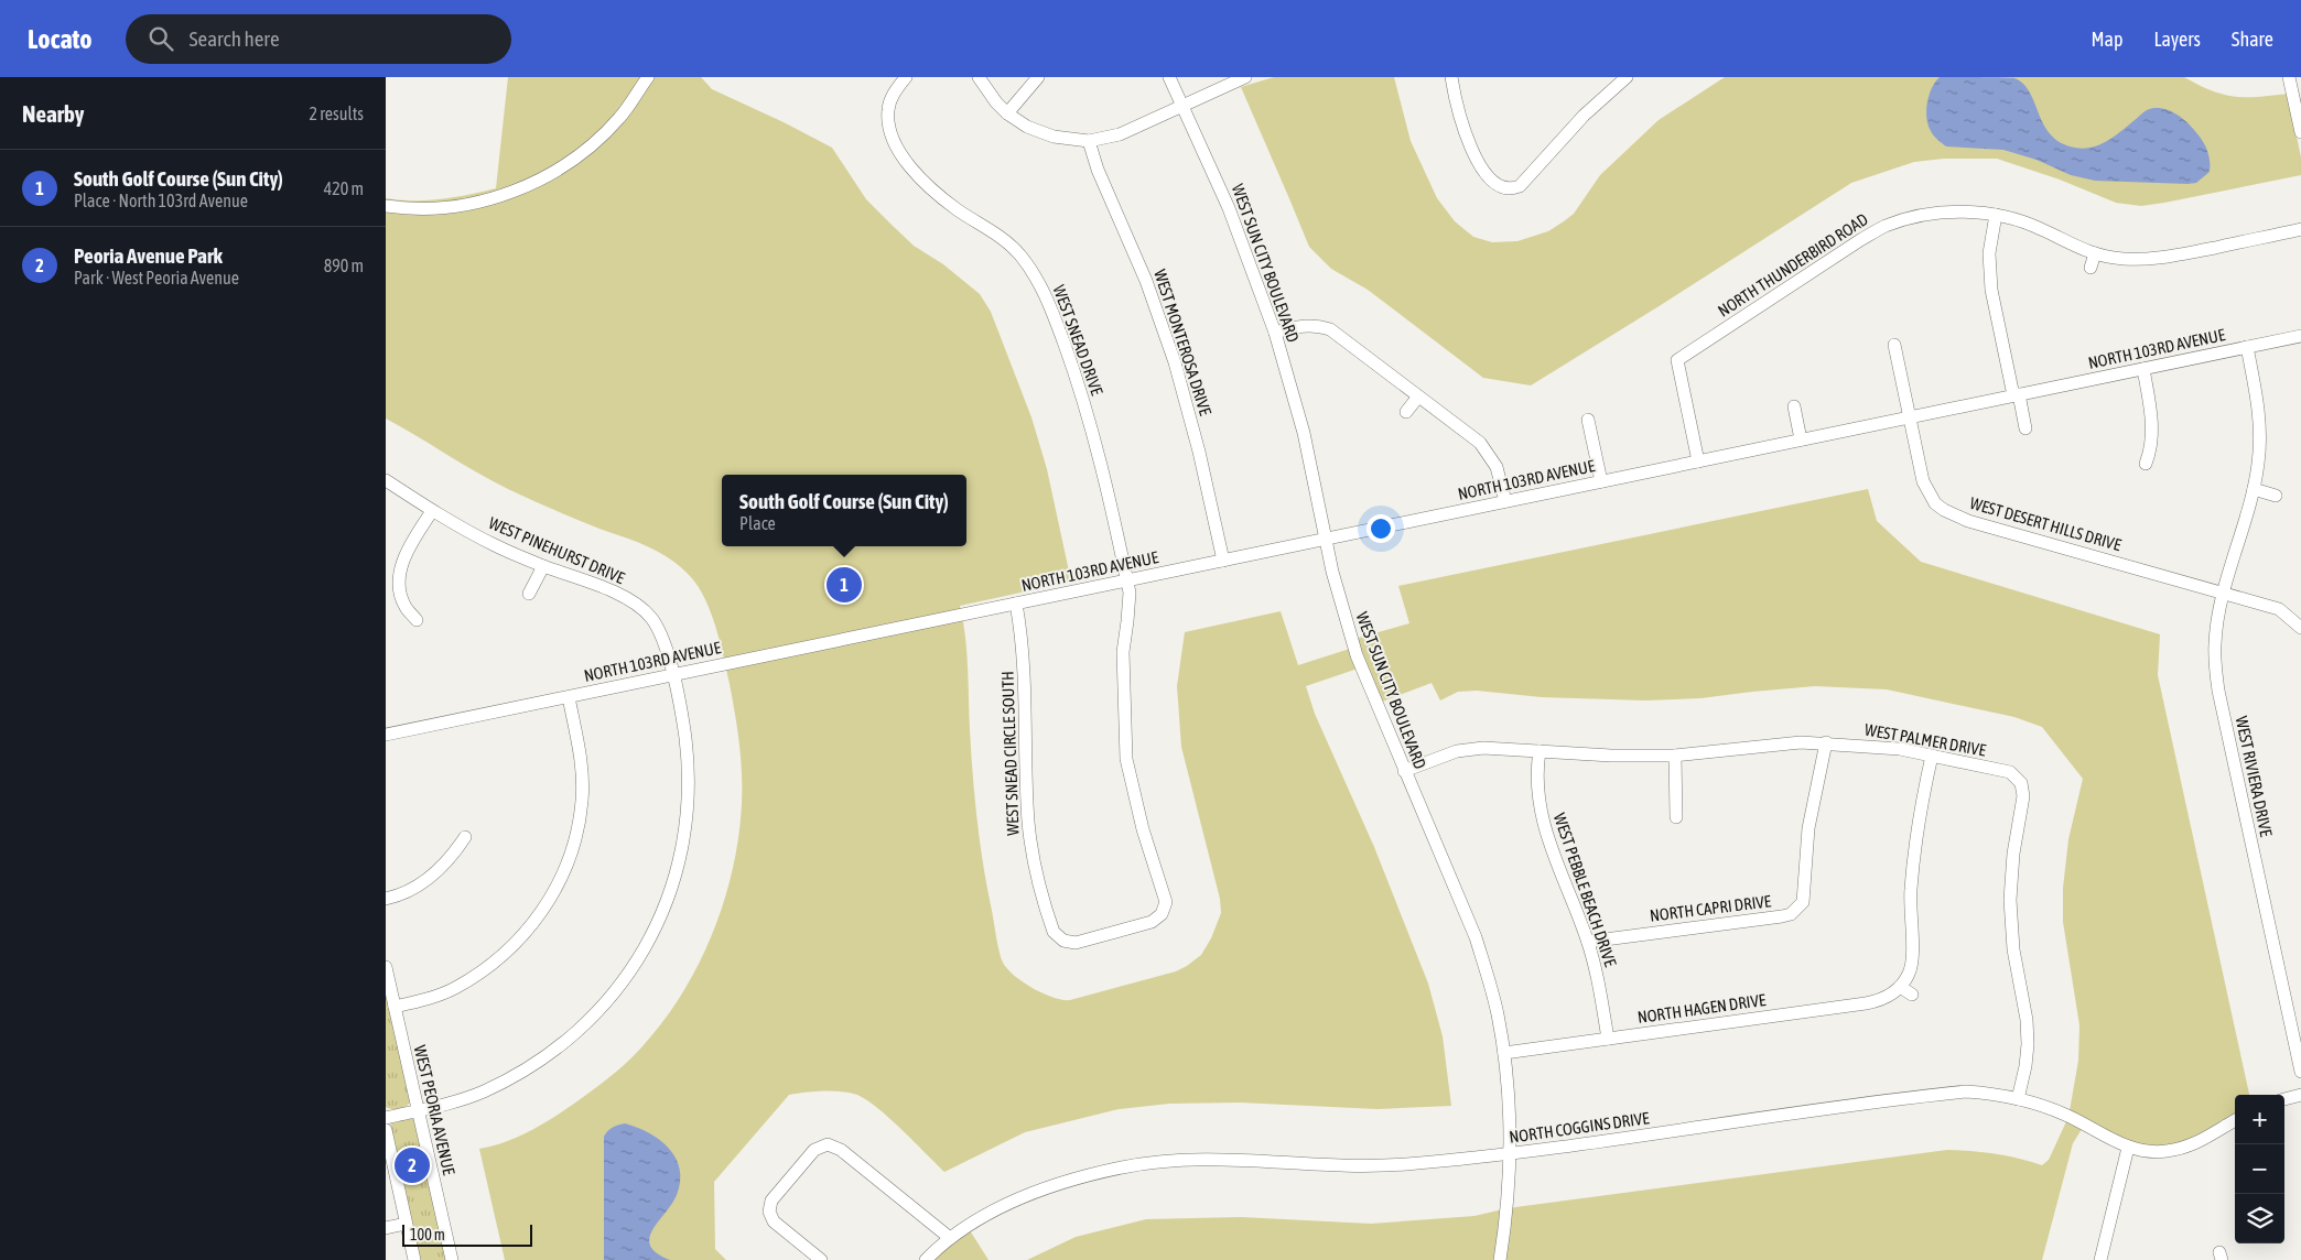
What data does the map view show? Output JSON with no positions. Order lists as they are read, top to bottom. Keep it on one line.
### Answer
{"streets":{"street":["WEST SUN CITY BOULEVARD","NORTH THUNDERBIRD ROAD","WEST SNEAD DRIVE","WEST MONTEROSA DRIVE","NORTH 103RD AVENUE","WEST DESERT HILLS DRIVE","WEST PINEHURST DRIVE","WEST PALMER DRIVE","WEST SNEAD CIRCLE SOUTH","WEST RIVIERA DRIVE","WEST PEBBLE BEACH DRIVE","NORTH CAPRI DRIVE","NORTH HAGEN DRIVE","WEST PEORIA AVENUE","NORTH COGGINS DRIVE"]},"crossings":[["WEST SUN CITY BOULEVARD","NORTH 103RD AVENUE"],["WEST SUN CITY BOULEVARD","WEST PALMER DRIVE"],["WEST SUN CITY BOULEVARD","NORTH HAGEN DRIVE"],["WEST SUN CITY BOULEVARD","NORTH COGGINS DRIVE"],["NORTH THUNDERBIRD ROAD","NORTH 103RD AVENUE"],["WEST SNEAD DRIVE","NORTH 103RD AVENUE"],["WEST SNEAD DRIVE","WEST SNEAD CIRCLE SOUTH"],["WEST MONTEROSA DRIVE","NORTH 103RD AVENUE"],["NORTH 103RD AVENUE","WEST DESERT HILLS DRIVE"],["NORTH 103RD AVENUE","WEST PINEHURST DRIVE"],["NORTH 103RD AVENUE","WEST SNEAD CIRCLE SOUTH"],["NORTH 103RD AVENUE","WEST RIVIERA DRIVE"],["WEST DESERT HILLS DRIVE","WEST RIVIERA DRIVE"],["WEST PINEHURST DRIVE","WEST PEORIA AVENUE"],["WEST PALMER DRIVE","WEST PEBBLE BEACH DRIVE"],["WEST PALMER DRIVE","NORTH CAPRI DRIVE"],["WEST PALMER DRIVE","NORTH COGGINS DRIVE"],["WEST PEBBLE BEACH DRIVE","NORTH CAPRI DRIVE"],["WEST PEBBLE BEACH DRIVE","NORTH HAGEN DRIVE"]],"scale_bar":"100 m","page":{"header":"Locato","search":"Search here","nav":["Map","Layers","Share"],"heading":["Nearby","2 results"],"list":[{"mark":"1","name":"South Golf Course (Sun City)","note":"Place · North 103rd Avenue","value":"420 m"},{"mark":"2","name":"Peoria Avenue Park","note":"Park · West Peoria Avenue","value":"890 m"}],"popup":["South Golf Course (Sun City)","Place"],"pins":["1","2"],"map_buttons":["+","−"],"scale":"100 m"}}
